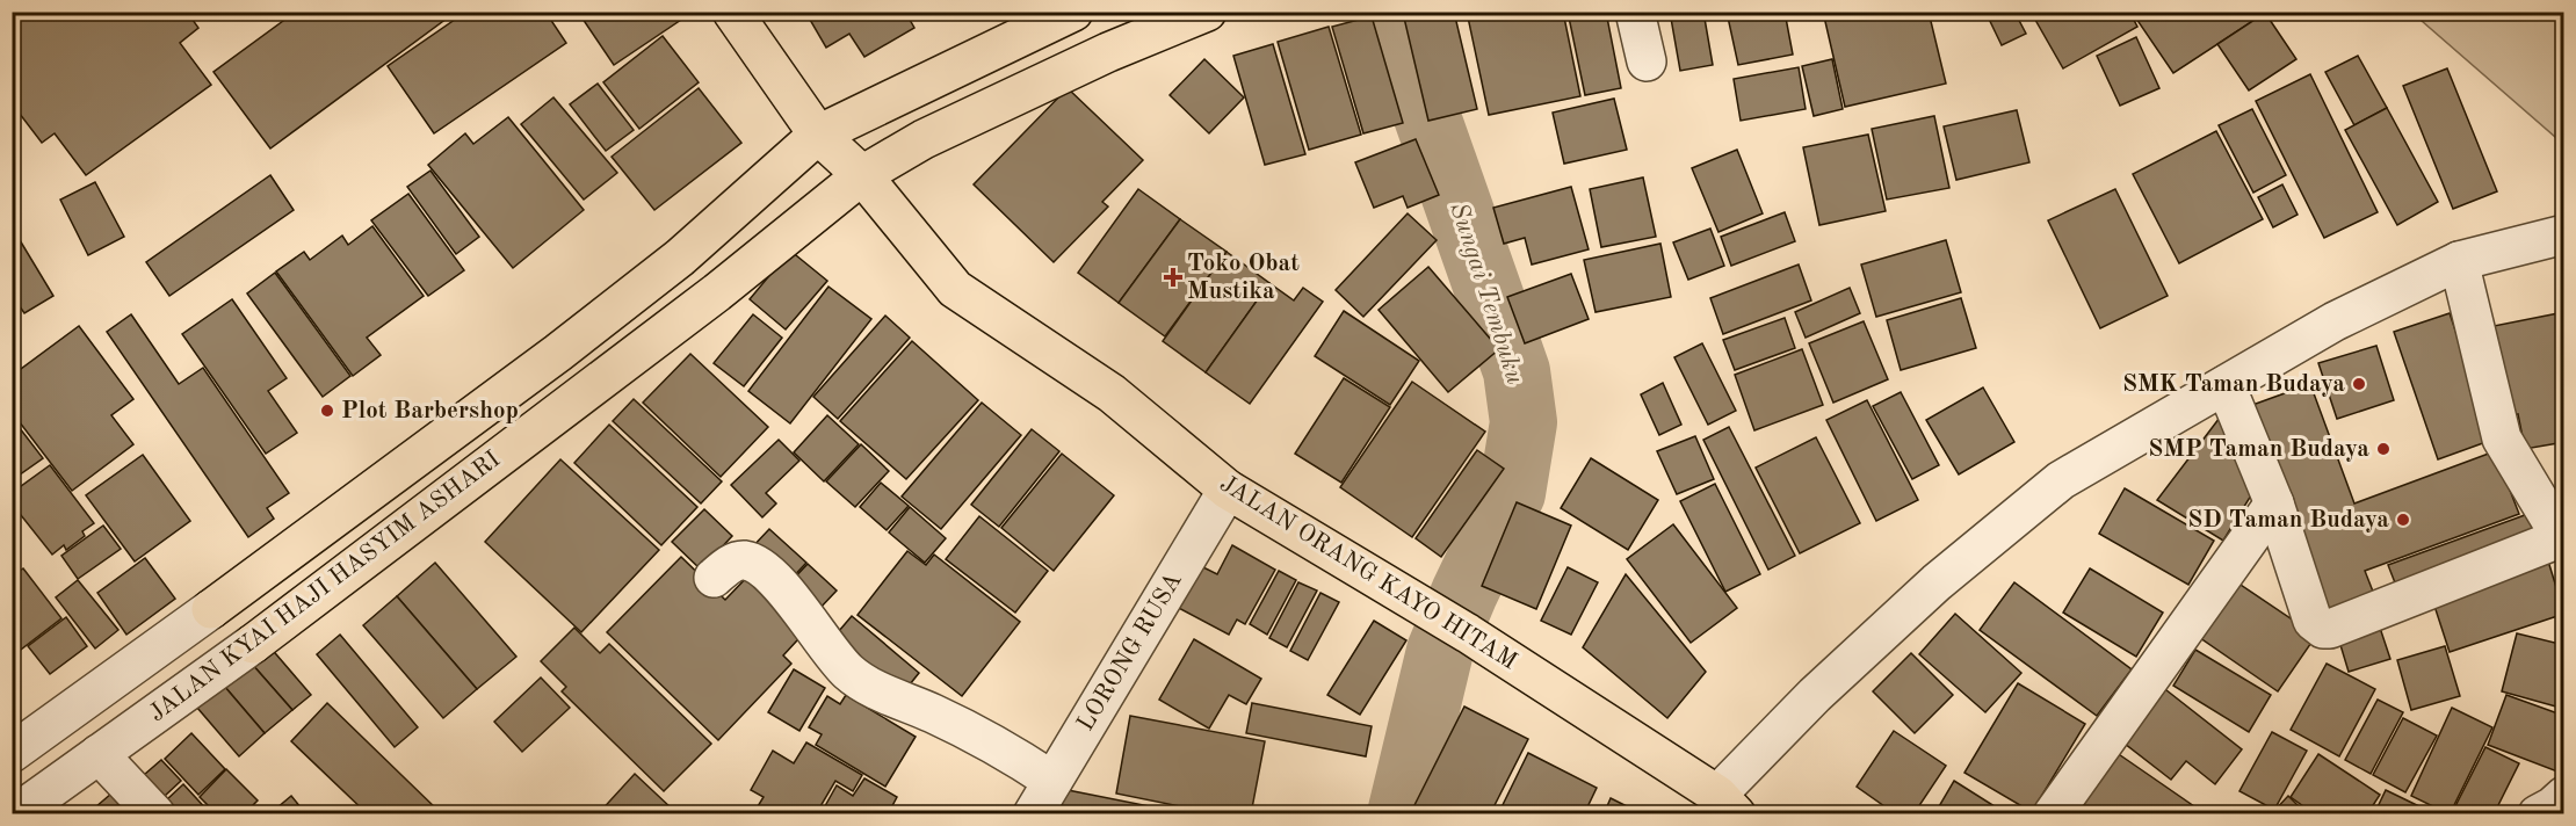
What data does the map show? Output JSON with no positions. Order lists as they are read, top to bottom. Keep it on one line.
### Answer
{"streets":{"main road":["JALAN ORANG KAYO HITAM","JALAN KYAI HAJI HASYIM ASHARI"],"street":["LORONG RUSA"]},"crossings":[["JALAN ORANG KAYO HITAM","JALAN KYAI HAJI HASYIM ASHARI"],["JALAN ORANG KAYO HITAM","LORONG RUSA"]],"water":["Sungai Tembuku"],"places":{"health":["Toko Obat Mustika"],"other":["SMK Taman Budaya","Plot Barbershop","SMP Taman Budaya","SD Taman Budaya"]}}
